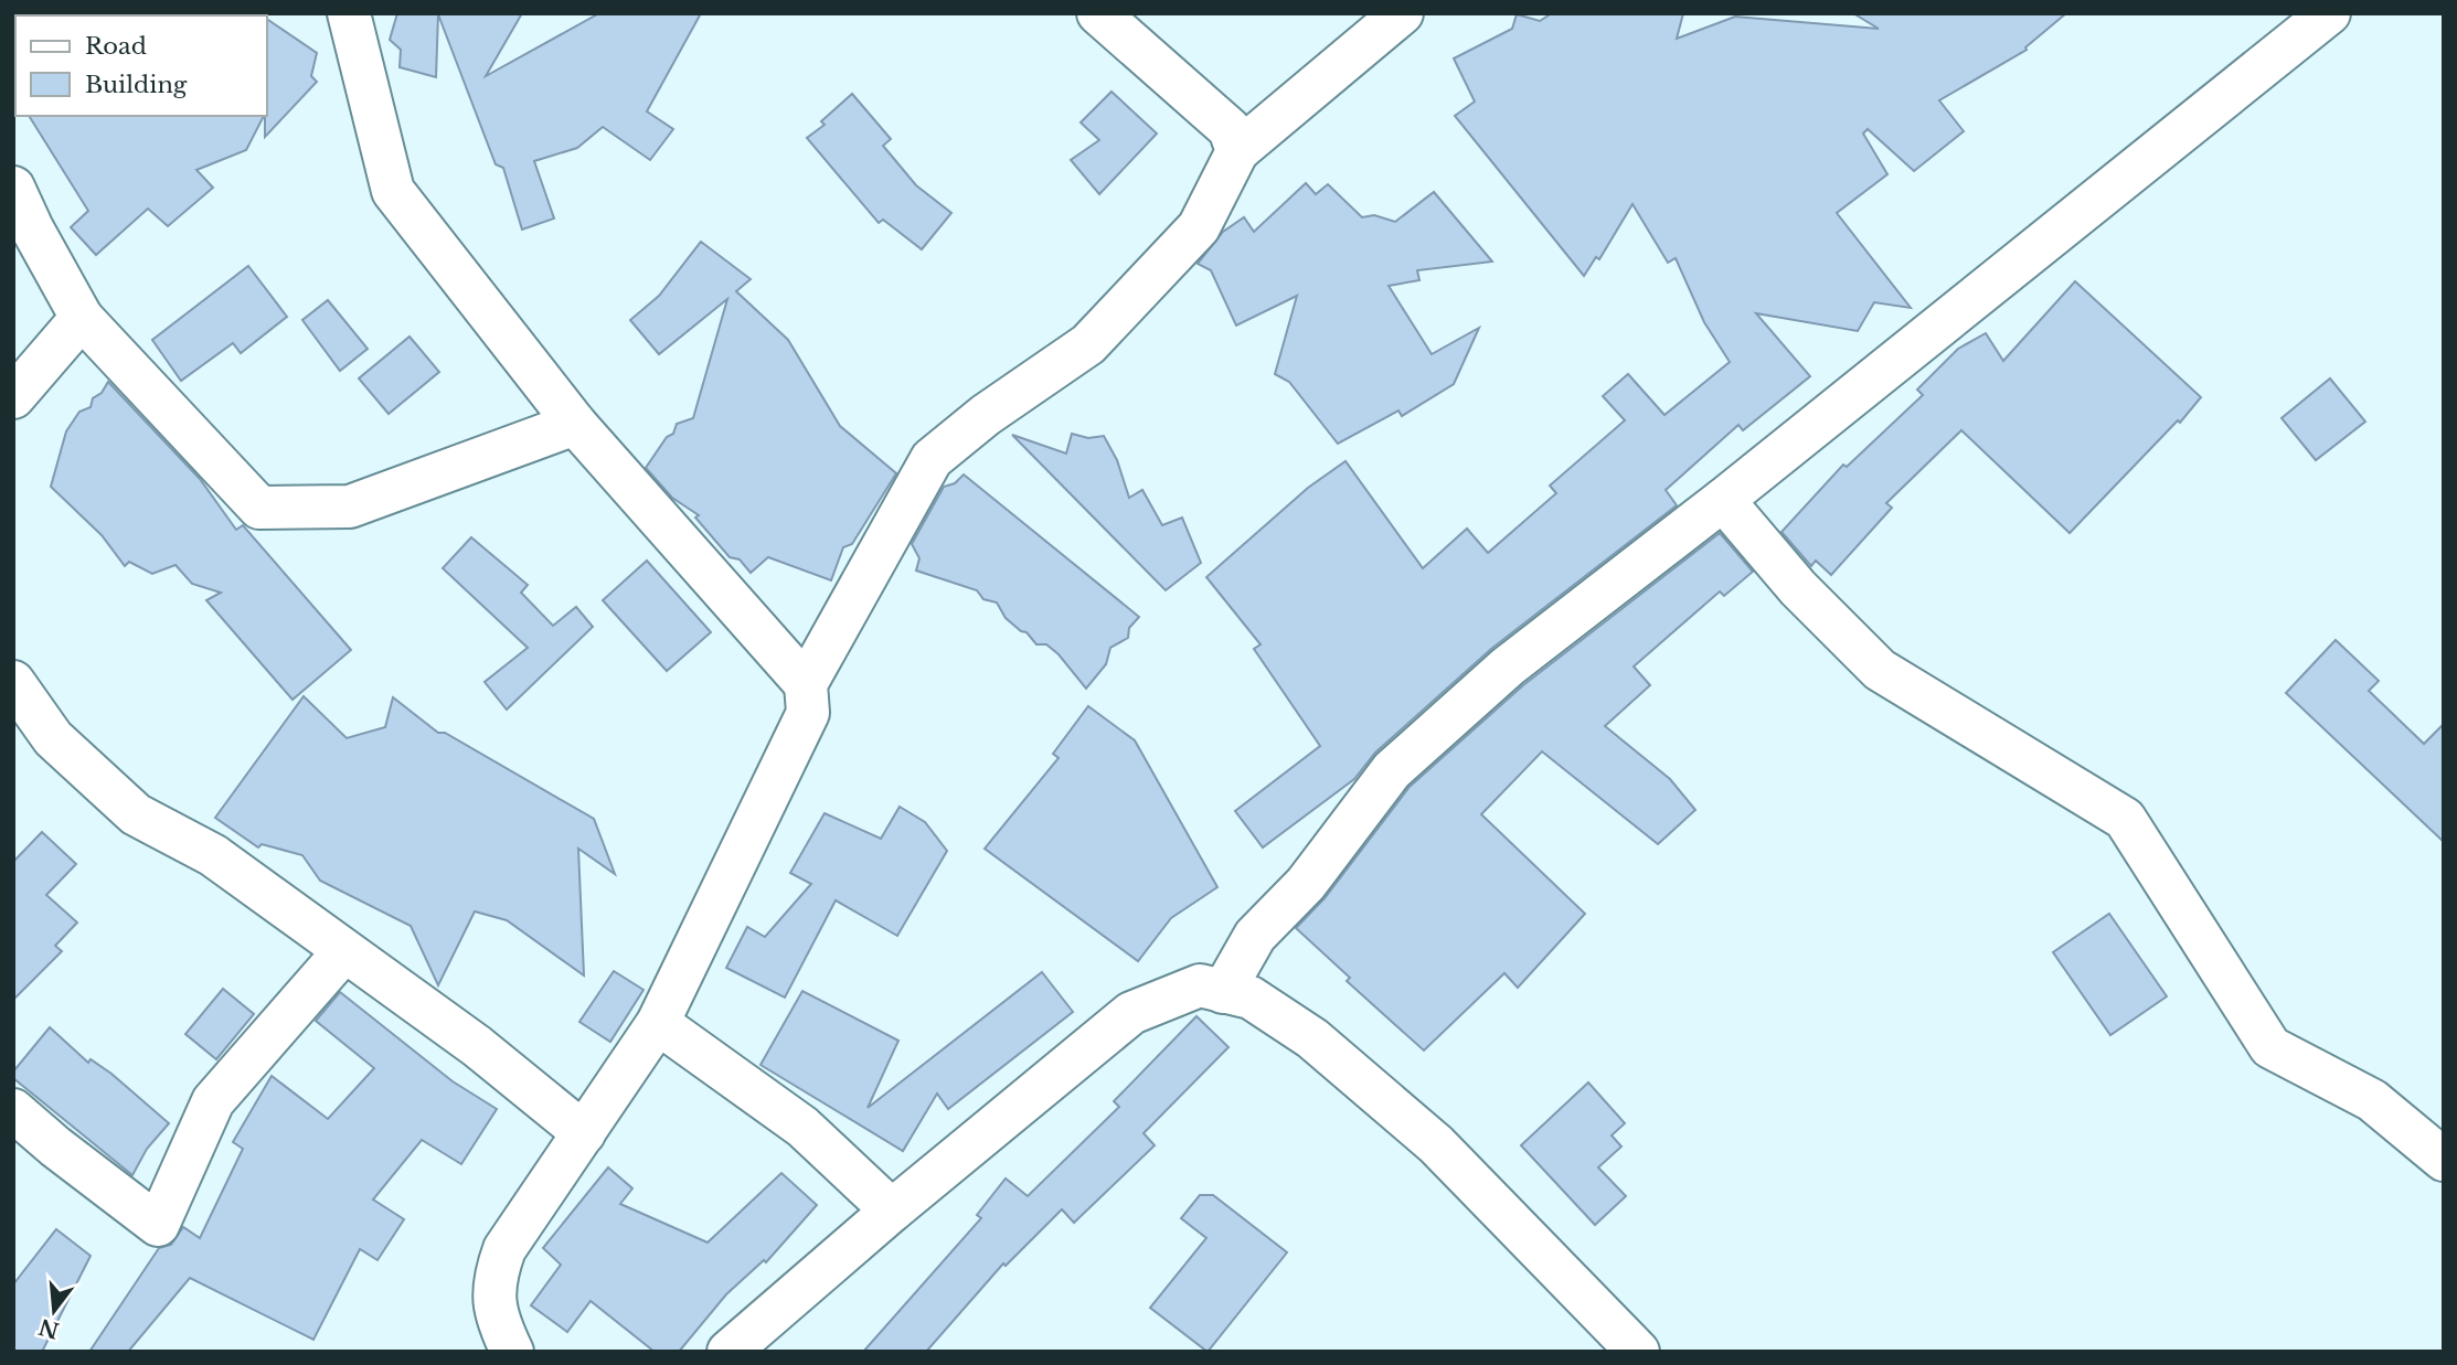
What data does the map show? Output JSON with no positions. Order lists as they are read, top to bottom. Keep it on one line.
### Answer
{"legend":["Road","Building"],"north":"bottom"}
